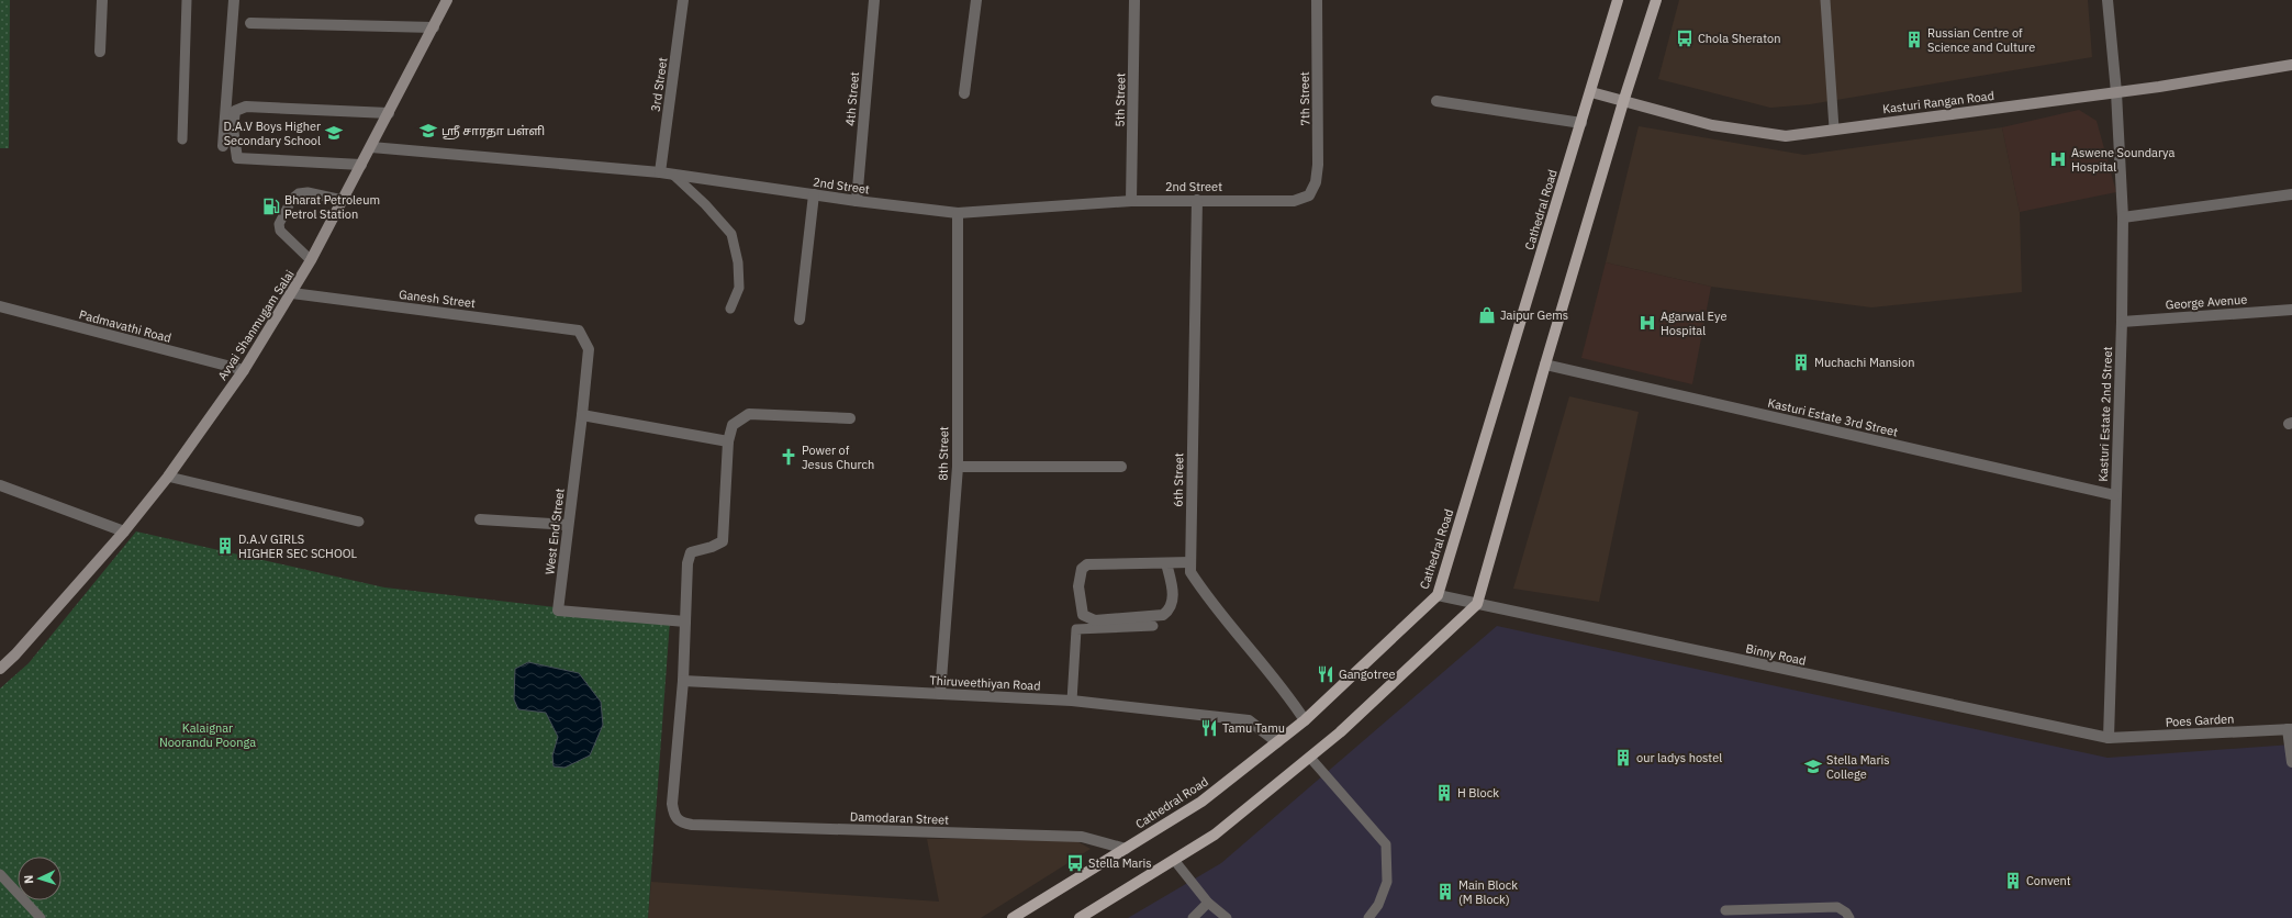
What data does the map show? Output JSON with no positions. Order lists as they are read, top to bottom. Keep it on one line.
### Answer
{"streets":{"main road":["Cathedral Road"],"street":["3rd Street","4th Street","7th Street","5th Street","Kasturi Rangan Road","2nd Street","Ganesh Street","George Avenue","Avvai Shanmugam Salai","Padmavathi Road","Kasturi Estate 2nd Street","Kasturi Estate 3rd Street","8th Street","6th Street","West End Street","Binny Road","Thiruveethiyan Road","Poes Garden","Damodaran Street"]},"crossings":[["3rd Street","2nd Street"],["4th Street","2nd Street"],["7th Street","2nd Street"],["5th Street","2nd Street"],["Kasturi Rangan Road","Cathedral Road"],["Kasturi Rangan Road","Kasturi Estate 2nd Street"],["2nd Street","Avvai Shanmugam Salai"],["2nd Street","8th Street"],["2nd Street","6th Street"],["Cathedral Road","6th Street"],["Cathedral Road","Binny Road"],["Cathedral Road","Thiruveethiyan Road"],["Cathedral Road","Damodaran Street"],["Ganesh Street","Avvai Shanmugam Salai"],["Ganesh Street","West End Street"],["George Avenue","Kasturi Estate 2nd Street"],["Avvai Shanmugam Salai","Padmavathi Road"],["Kasturi Estate 2nd Street","Kasturi Estate 3rd Street"],["Kasturi Estate 2nd Street","Binny Road"],["Kasturi Estate 2nd Street","Poes Garden"],["8th Street","Thiruveethiyan Road"],["Binny Road","Poes Garden"],["Thiruveethiyan Road","Damodaran Street"]],"parks":["Kalaignar Noorandu Poonga"],"places":{"bus stop":["Chola Sheraton","Stella Maris"],"building":["Russian Centre of Science and Culture","Muchachi Mansion","D.A.V GIRLS HIGHER SEC SCHOOL","our ladys hostel","H Block","Convent","Main Block (M Block)"],"school or university":["ஸ்ரீ சாரதா பள்ளி","D.A.V Boys Higher Secondary School","Stella Maris College"],"hospital":["Aswene Soundarya Hospital","Agarwal Eye Hospital"],"fuel station":["Bharat Petroleum Petrol Station"],"shop":["Jaipur Gems"],"church":["Power of Jesus Church"],"restaurant":["Gangotree","Tamu Tamu"]},"north":"left"}
